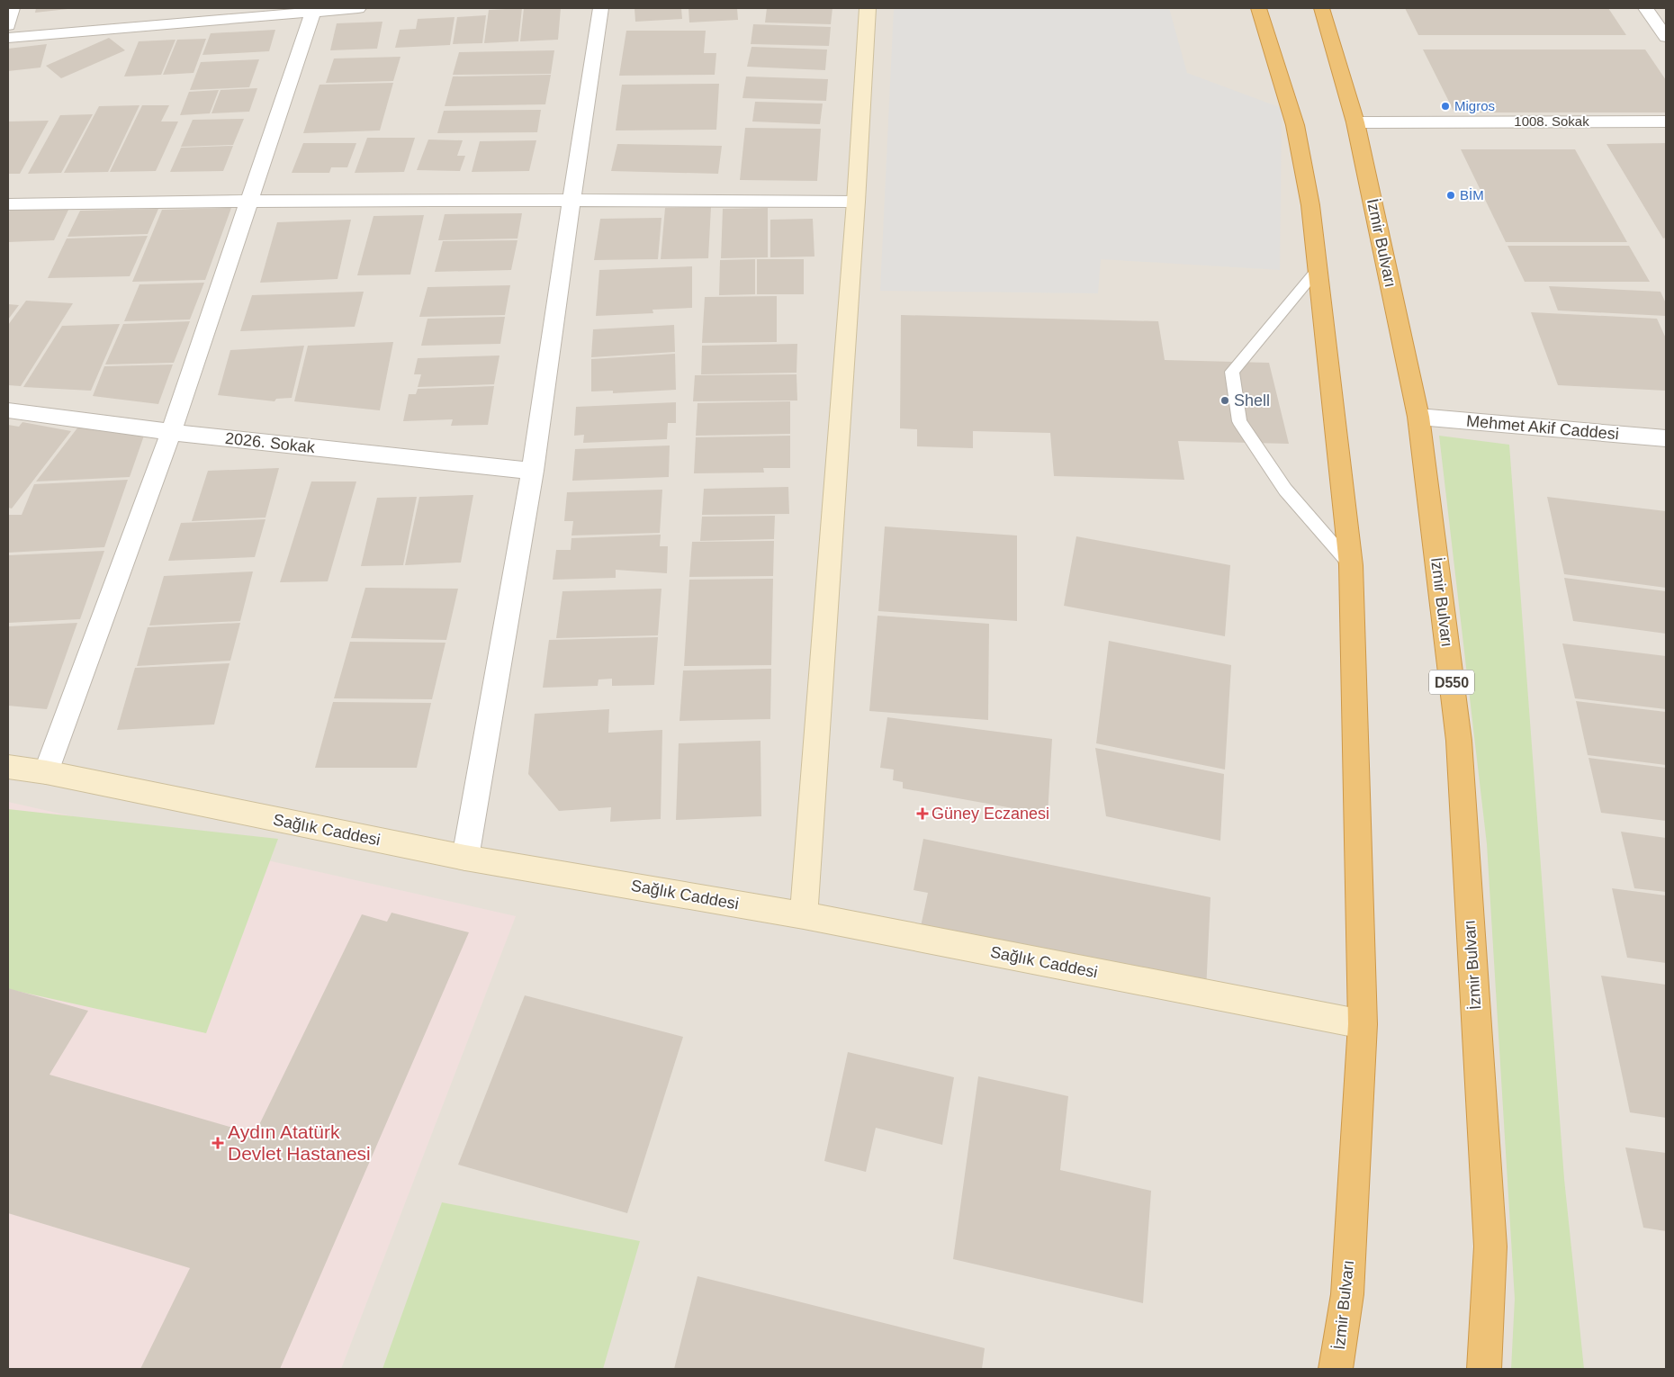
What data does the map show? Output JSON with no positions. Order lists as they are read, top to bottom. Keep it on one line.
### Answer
{"streets":{"highway":["İzmir Bulvarı","D550"],"street":["1008. Sokak","Mehmet Akif Caddesi","2026. Sokak","Sağlık Caddesi"]},"crossings":[["1008. Sokak","İzmir Bulvarı"],["İzmir Bulvarı","Mehmet Akif Caddesi"],["İzmir Bulvarı","Sağlık Caddesi"]],"places":{"other":["Migros","BİM","Shell"],"health":["Güney Eczanesi","Aydın Atatürk Devlet Hastanesi"]}}
